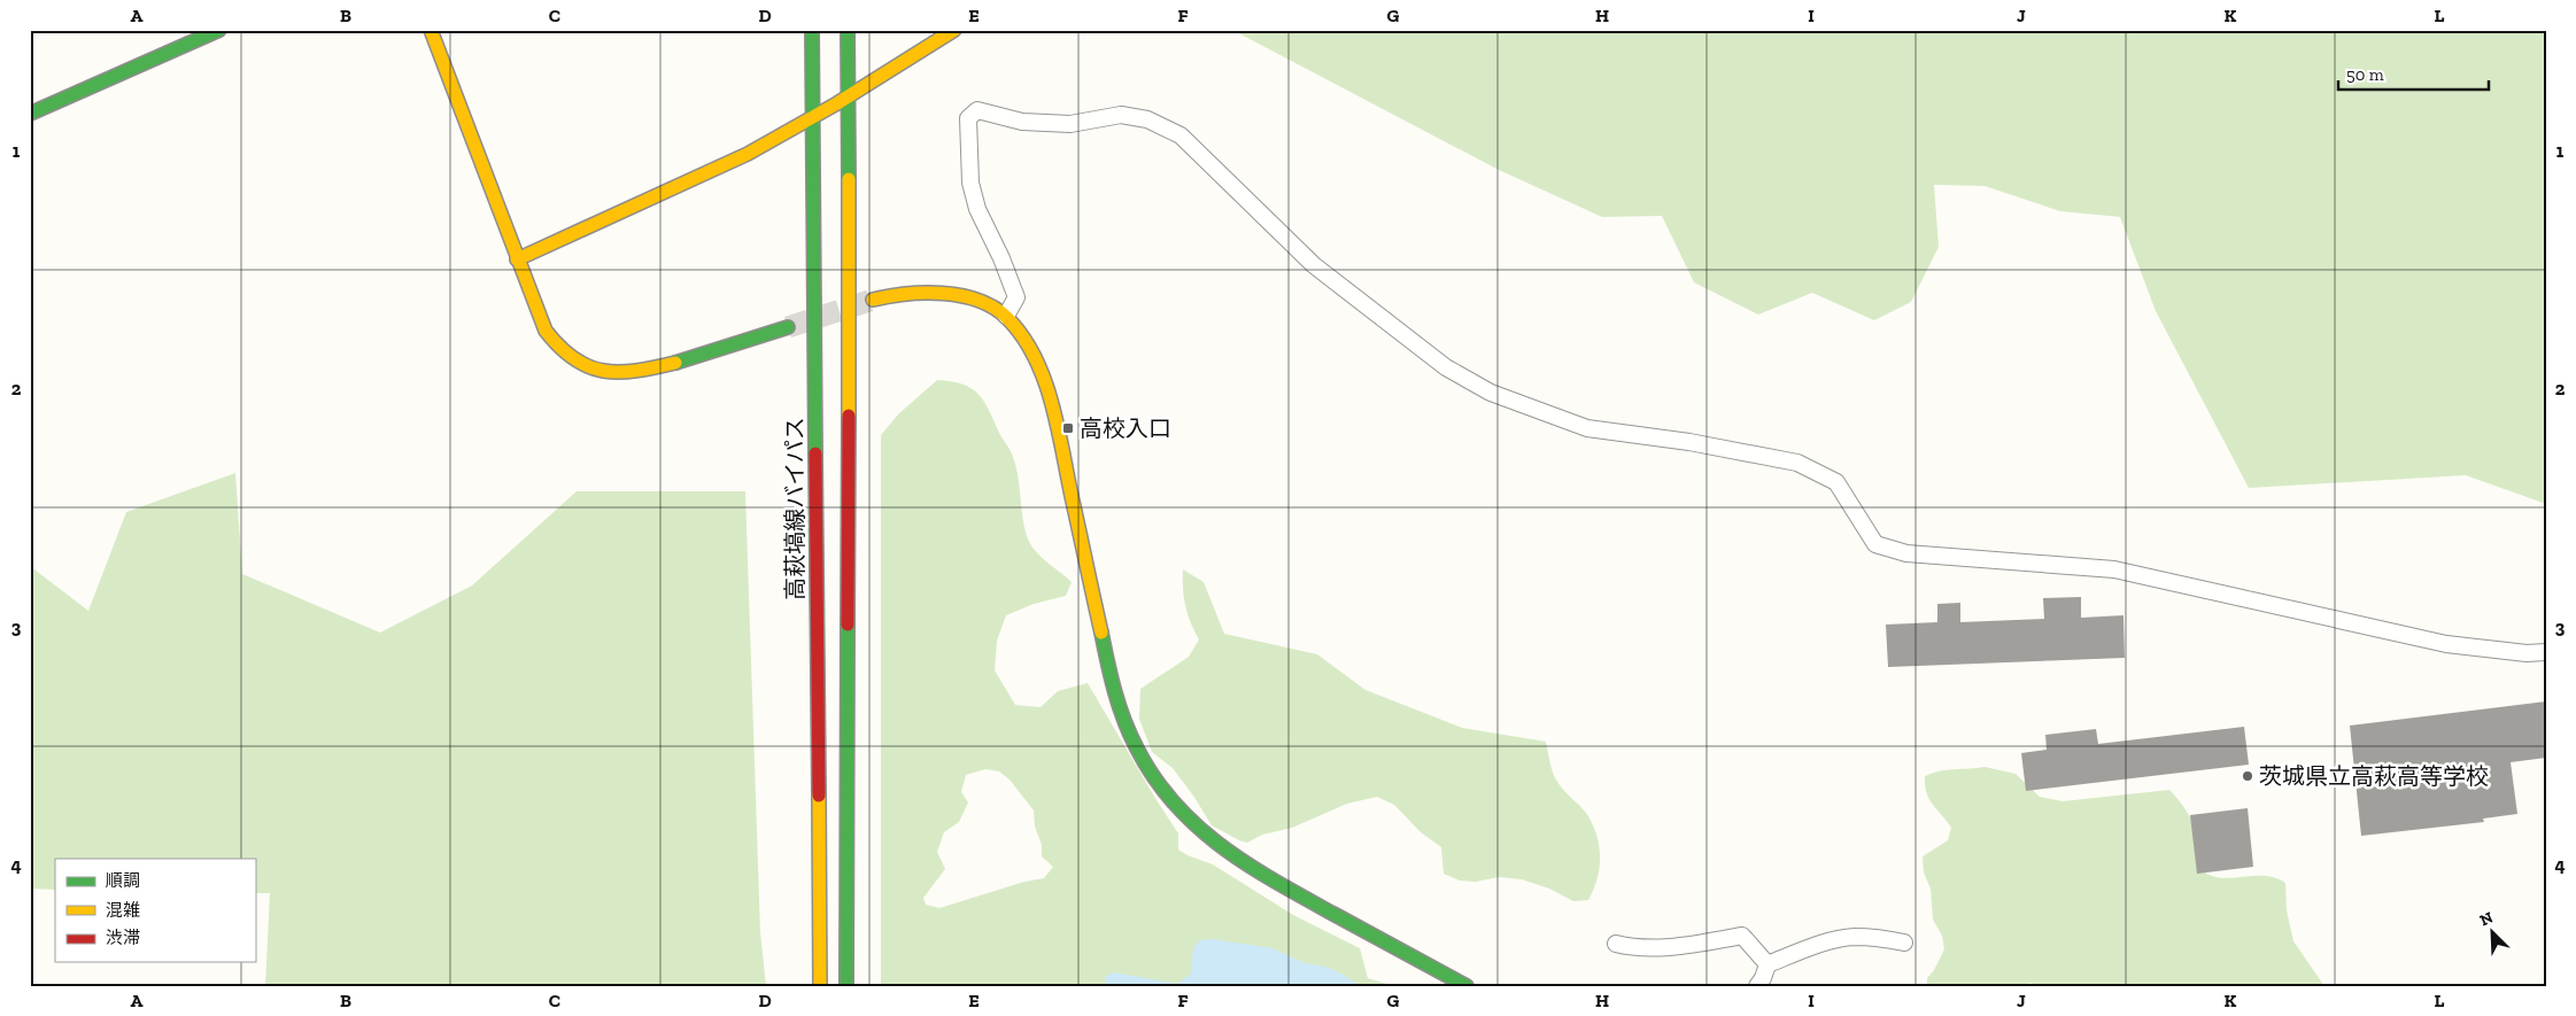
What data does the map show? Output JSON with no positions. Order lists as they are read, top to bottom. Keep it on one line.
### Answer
{"streets":{"street":["高萩塙線バイパス"]},"places":{"transit":["高校入口"],"other":["茨城県立高萩高等学校"]},"legend":["順調","混雑","渋滞"],"scale_bar":"50 m","north":"top left","grid":{"columns":["A","B","C","D","E","F","G","H","I","J","K","L"],"rows":["1","2","3","4"]}}
